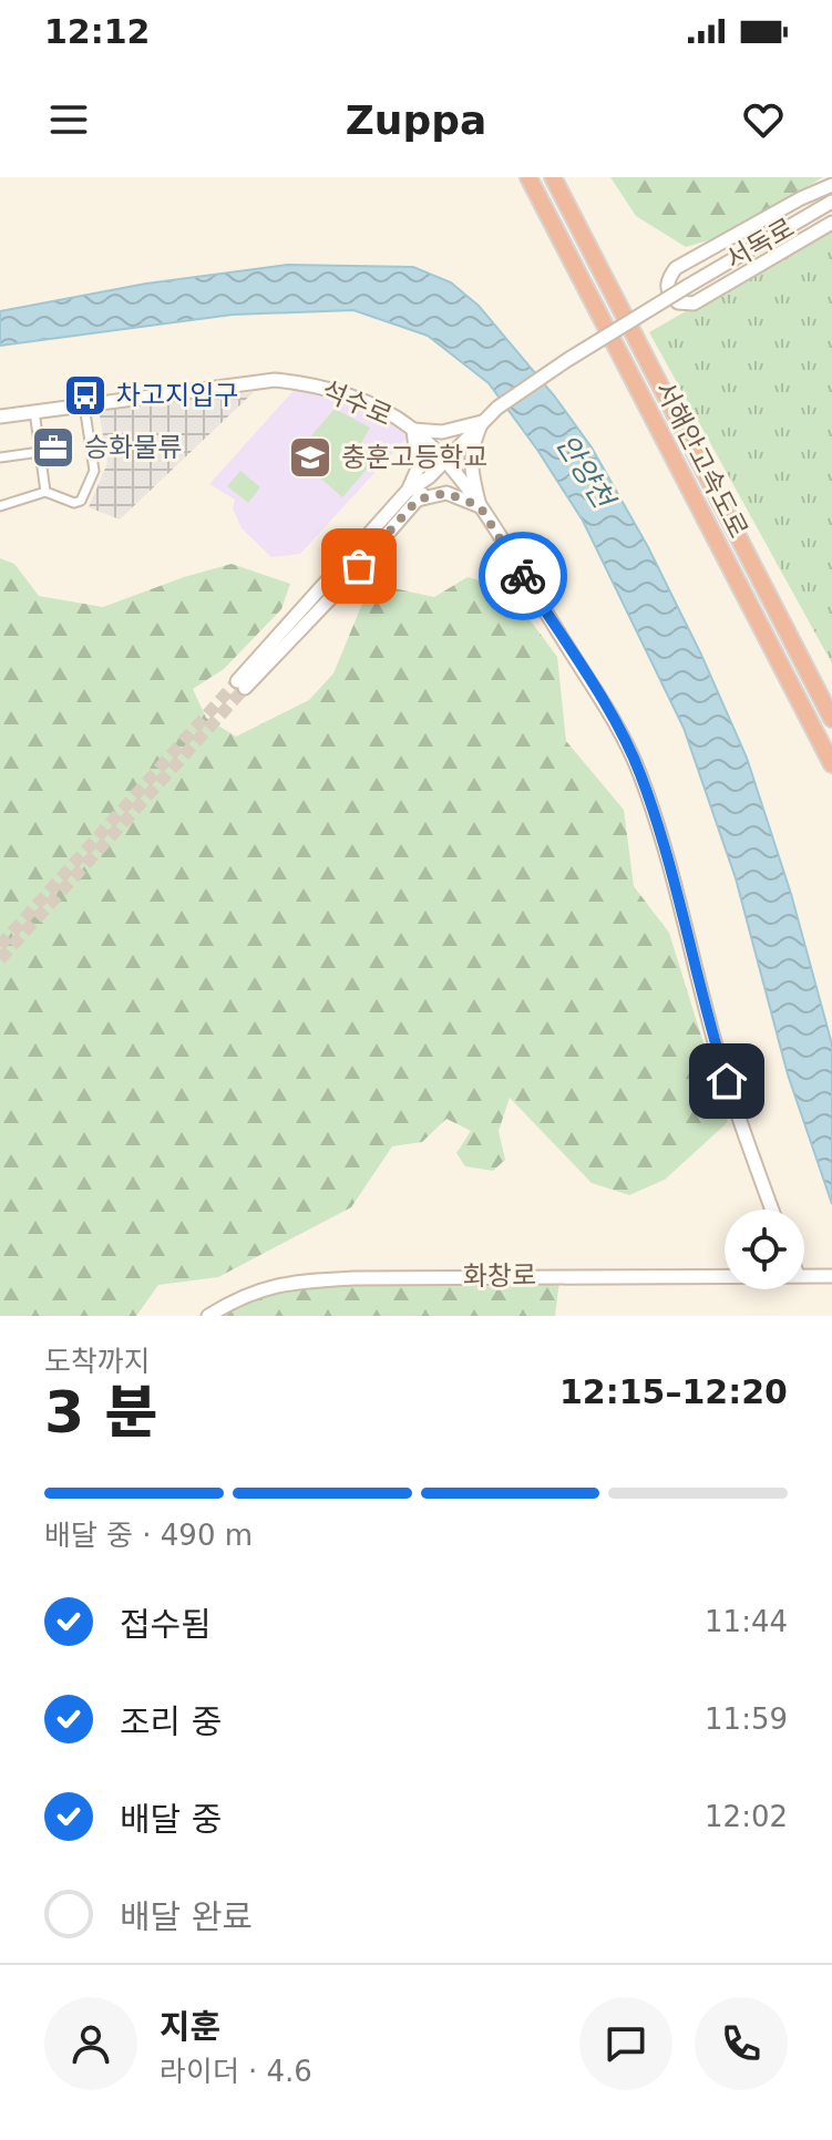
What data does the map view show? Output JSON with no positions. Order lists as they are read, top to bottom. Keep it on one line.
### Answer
{"streets":{"highway":["서해안고속도로"],"street":["서독로","석수로","화창로"]},"crossings":[["서독로","석수로"]],"water":["안양천"],"places":{"bus stop":["차고지입구"],"office":["승화물류"],"school or university":["충훈고등학교"]},"page":{"status":"12:12","header":"Zuppa","heading":["3 분","도착까지","12:15–12:20"],"panel":["지훈","라이더 · 4.6"],"bar":"배달 중 · 490 m","list":[["접수됨","11:44"],["조리 중","11:59"],["배달 중","12:02"],"배달 완료"]}}
